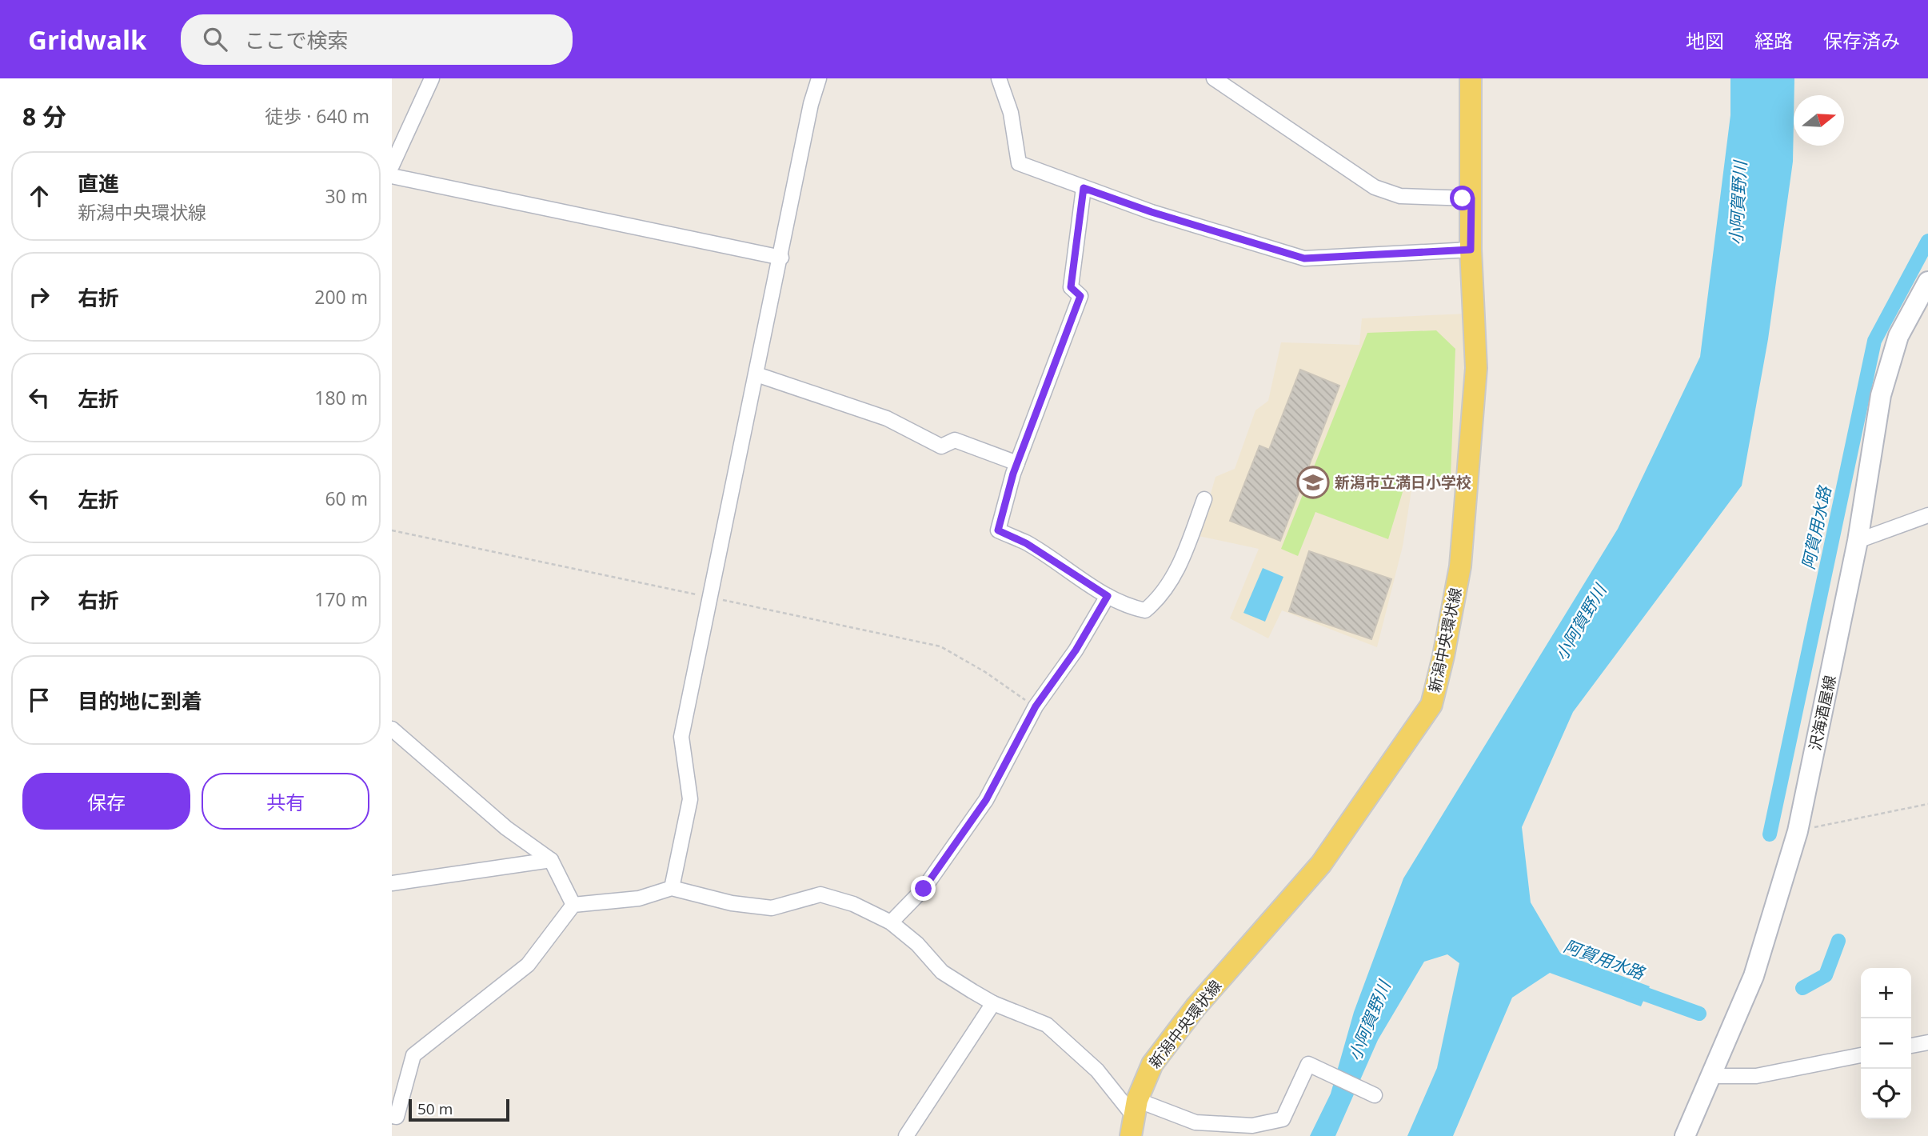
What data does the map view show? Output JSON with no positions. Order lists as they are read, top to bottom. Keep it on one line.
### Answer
{"streets":{"main road":["新潟中央環状線","沢海酒屋線"]},"water":["小阿賀野川","阿賀用水路"],"places":{"school or university":["新潟市立満日小学校"]},"scale_bar":"50 m","north":"right","page":{"header":"Gridwalk","search":"ここで検索","nav":["地図","経路","保存済み"],"heading":["8 分","徒歩 · 640 m"],"list":[["直進","新潟中央環状線","30 m"],["右折","200 m"],["左折","180 m"],["左折","60 m"],["右折","170 m"],"目的地に到着"],"buttons":["保存","共有"],"map_buttons":["+","−"],"scale":"50 m"}}
